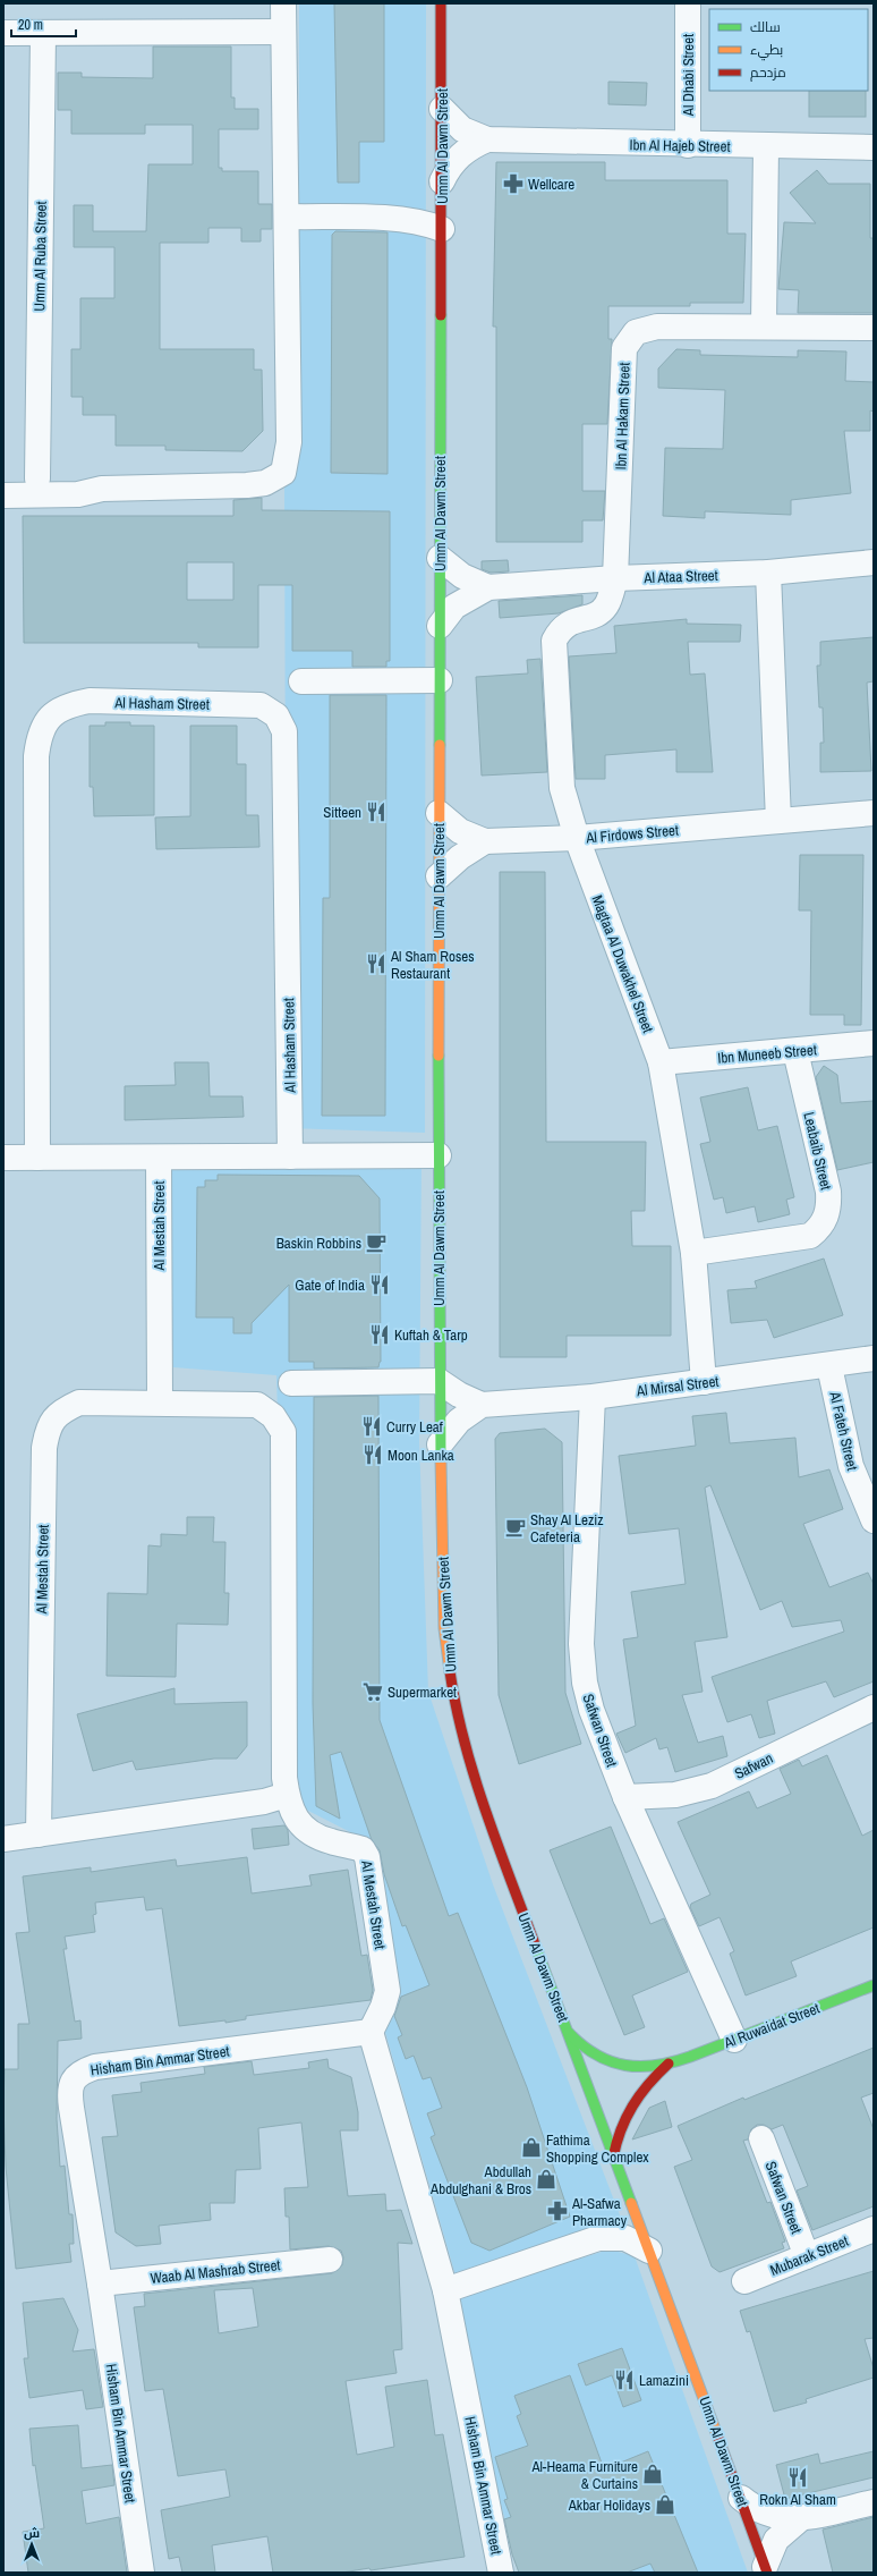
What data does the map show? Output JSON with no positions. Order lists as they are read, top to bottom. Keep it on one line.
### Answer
{"streets":{"street":["Al Dhabi Street","Ibn Al Hajeb Street","Umm Al Dawm Street","Umm Al Ruba Street","Ibn Al Hakam Street","Al Ataa Street","Al Hasham Street","Al Firdows Street","Magtaa Al Duwakhel Street","Ibn Muneeb Street","Leabaib Street","Al Mestah Street","Al Mirsal Street","Al Fateh Street","Safwan Street","Safwan","Al Ruwaidat Street","Hisham Bin Ammar Street","Mubarak Street","Waab Al Mashrab Street"]},"crossings":[["Al Dhabi Street","Ibn Al Hajeb Street"],["Ibn Al Hajeb Street","Umm Al Dawm Street"],["Umm Al Dawm Street","Al Ataa Street"],["Umm Al Dawm Street","Al Firdows Street"],["Umm Al Dawm Street","Al Mirsal Street"],["Umm Al Dawm Street","Al Ruwaidat Street"],["Ibn Al Hakam Street","Al Ataa Street"],["Ibn Al Hakam Street","Magtaa Al Duwakhel Street"],["Al Ataa Street","Magtaa Al Duwakhel Street"],["Al Firdows Street","Magtaa Al Duwakhel Street"],["Magtaa Al Duwakhel Street","Ibn Muneeb Street"],["Magtaa Al Duwakhel Street","Leabaib Street"],["Magtaa Al Duwakhel Street","Al Mirsal Street"],["Ibn Muneeb Street","Leabaib Street"],["Al Mestah Street","Hisham Bin Ammar Street"],["Al Mirsal Street","Al Fateh Street"],["Al Mirsal Street","Safwan Street"],["Safwan Street","Safwan"],["Safwan Street","Al Ruwaidat Street"],["Safwan Street","Mubarak Street"],["Hisham Bin Ammar Street","Waab Al Mashrab Street"]],"places":{"pharmacy":["Wellcare","Al-Safwa Pharmacy"],"restaurant":["Sitteen","Al Sham Roses Restaurant","Gate of India","Kuftah & Tarp","Curry Leaf","Moon Lanka","Lamazini","Rokn Al Sham"],"cafe":["Baskin Robbins","Shay Al Leziz Cafeteria"],"supermarket":["Supermarket"],"shop":["Fathima Shopping Complex","Abdullah Abdulghani & Bros","Al-Heama Furniture & Curtains","Akbar Holidays"]},"legend":["سالك","بطيء","مزدحم"],"scale_bar":"20 m","north":"top"}
